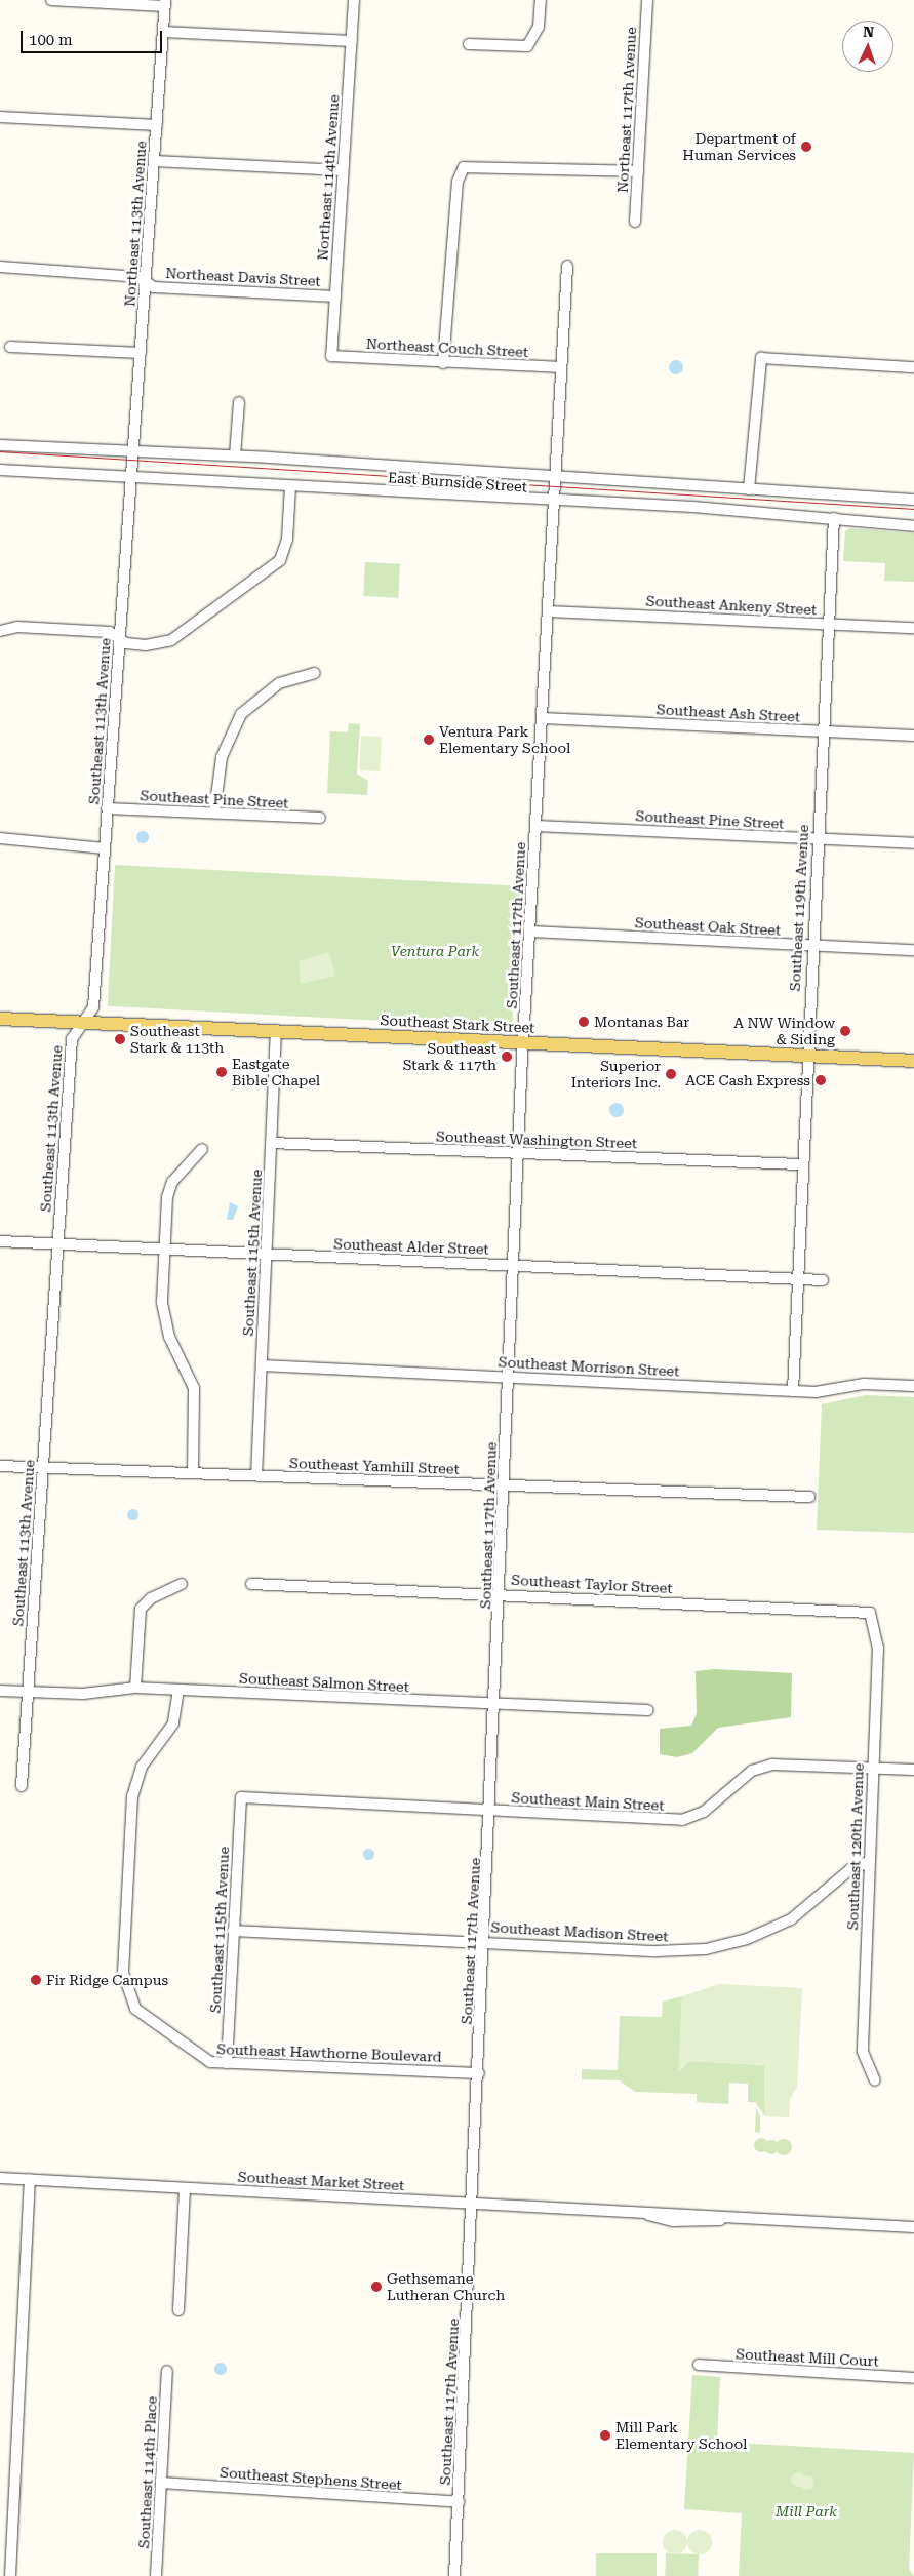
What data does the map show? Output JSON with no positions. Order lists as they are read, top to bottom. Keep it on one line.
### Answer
{"streets":{"main road":["Southeast Stark Street"],"street":["Northeast 117th Avenue","Northeast 114th Avenue","Northeast 113th Avenue","Northeast Davis Street","Northeast Couch Street","East Burnside Street","Southeast Ankeny Street","Southeast Ash Street","Southeast 113th Avenue","Southeast Pine Street","Southeast 119th Avenue","Southeast 117th Avenue","Southeast Oak Street","Southeast Washington Street","Southeast Alder Street","Southeast 115th Avenue","Southeast Morrison Street","Southeast Yamhill Street","Southeast Taylor Street","Southeast Salmon Street","Southeast Main Street","Southeast 120th Avenue","Southeast Madison Street","Southeast Hawthorne Boulevard","Southeast Market Street","Southeast Mill Court","Southeast 114th Place","Southeast Stephens Street"]},"crossings":[["Northeast 114th Avenue","Northeast Davis Street"],["Northeast 114th Avenue","Northeast Couch Street"],["Northeast 113th Avenue","Northeast Davis Street"],["Northeast 113th Avenue","East Burnside Street"],["Northeast 113th Avenue","Southeast 113th Avenue"],["East Burnside Street","Southeast 113th Avenue"],["East Burnside Street","Southeast 119th Avenue"],["East Burnside Street","Southeast 117th Avenue"],["Southeast Ankeny Street","Southeast 119th Avenue"],["Southeast Ankeny Street","Southeast 117th Avenue"],["Southeast Ash Street","Southeast 119th Avenue"],["Southeast Ash Street","Southeast 117th Avenue"],["Southeast 113th Avenue","Southeast Pine Street"],["Southeast 113th Avenue","Southeast Stark Street"],["Southeast 113th Avenue","Southeast Alder Street"],["Southeast 113th Avenue","Southeast Yamhill Street"],["Southeast 113th Avenue","Southeast Salmon Street"],["Southeast Pine Street","Southeast 119th Avenue"],["Southeast Pine Street","Southeast 117th Avenue"],["Southeast 119th Avenue","Southeast Oak Street"],["Southeast 119th Avenue","Southeast Stark Street"],["Southeast 119th Avenue","Southeast Washington Street"],["Southeast 119th Avenue","Southeast Alder Street"],["Southeast 119th Avenue","Southeast Morrison Street"],["Southeast 117th Avenue","Southeast Oak Street"],["Southeast 117th Avenue","Southeast Stark Street"],["Southeast 117th Avenue","Southeast Washington Street"],["Southeast 117th Avenue","Southeast Alder Street"],["Southeast 117th Avenue","Southeast Morrison Street"],["Southeast 117th Avenue","Southeast Yamhill Street"],["Southeast 117th Avenue","Southeast Taylor Street"],["Southeast 117th Avenue","Southeast Salmon Street"],["Southeast 117th Avenue","Southeast Main Street"],["Southeast 117th Avenue","Southeast Madison Street"],["Southeast 117th Avenue","Southeast Hawthorne Boulevard"],["Southeast 117th Avenue","Southeast Market Street"],["Southeast 117th Avenue","Southeast Stephens Street"],["Southeast Stark Street","Southeast 115th Avenue"],["Southeast Washington Street","Southeast 115th Avenue"],["Southeast Alder Street","Southeast 115th Avenue"],["Southeast 115th Avenue","Southeast Morrison Street"],["Southeast 115th Avenue","Southeast Yamhill Street"],["Southeast 115th Avenue","Southeast Main Street"],["Southeast 115th Avenue","Southeast Madison Street"],["Southeast 115th Avenue","Southeast Hawthorne Boulevard"],["Southeast Taylor Street","Southeast 120th Avenue"],["Southeast Salmon Street","Southeast Hawthorne Boulevard"],["Southeast Main Street","Southeast 120th Avenue"],["Southeast 120th Avenue","Southeast Madison Street"],["Southeast 114th Place","Southeast Stephens Street"]],"parks":["Ventura Park","Mill Park"],"places":["Department of Human Services","Ventura Park Elementary School","Montanas Bar","A NW Window & Siding","Southeast Stark & 113th","Southeast Stark & 117th","Eastgate Bible Chapel","Superior Interiors Inc.","ACE Cash Express","Fir Ridge Campus","Gethsemane Lutheran Church","Mill Park Elementary School"],"scale_bar":"100 m","north":"top"}
